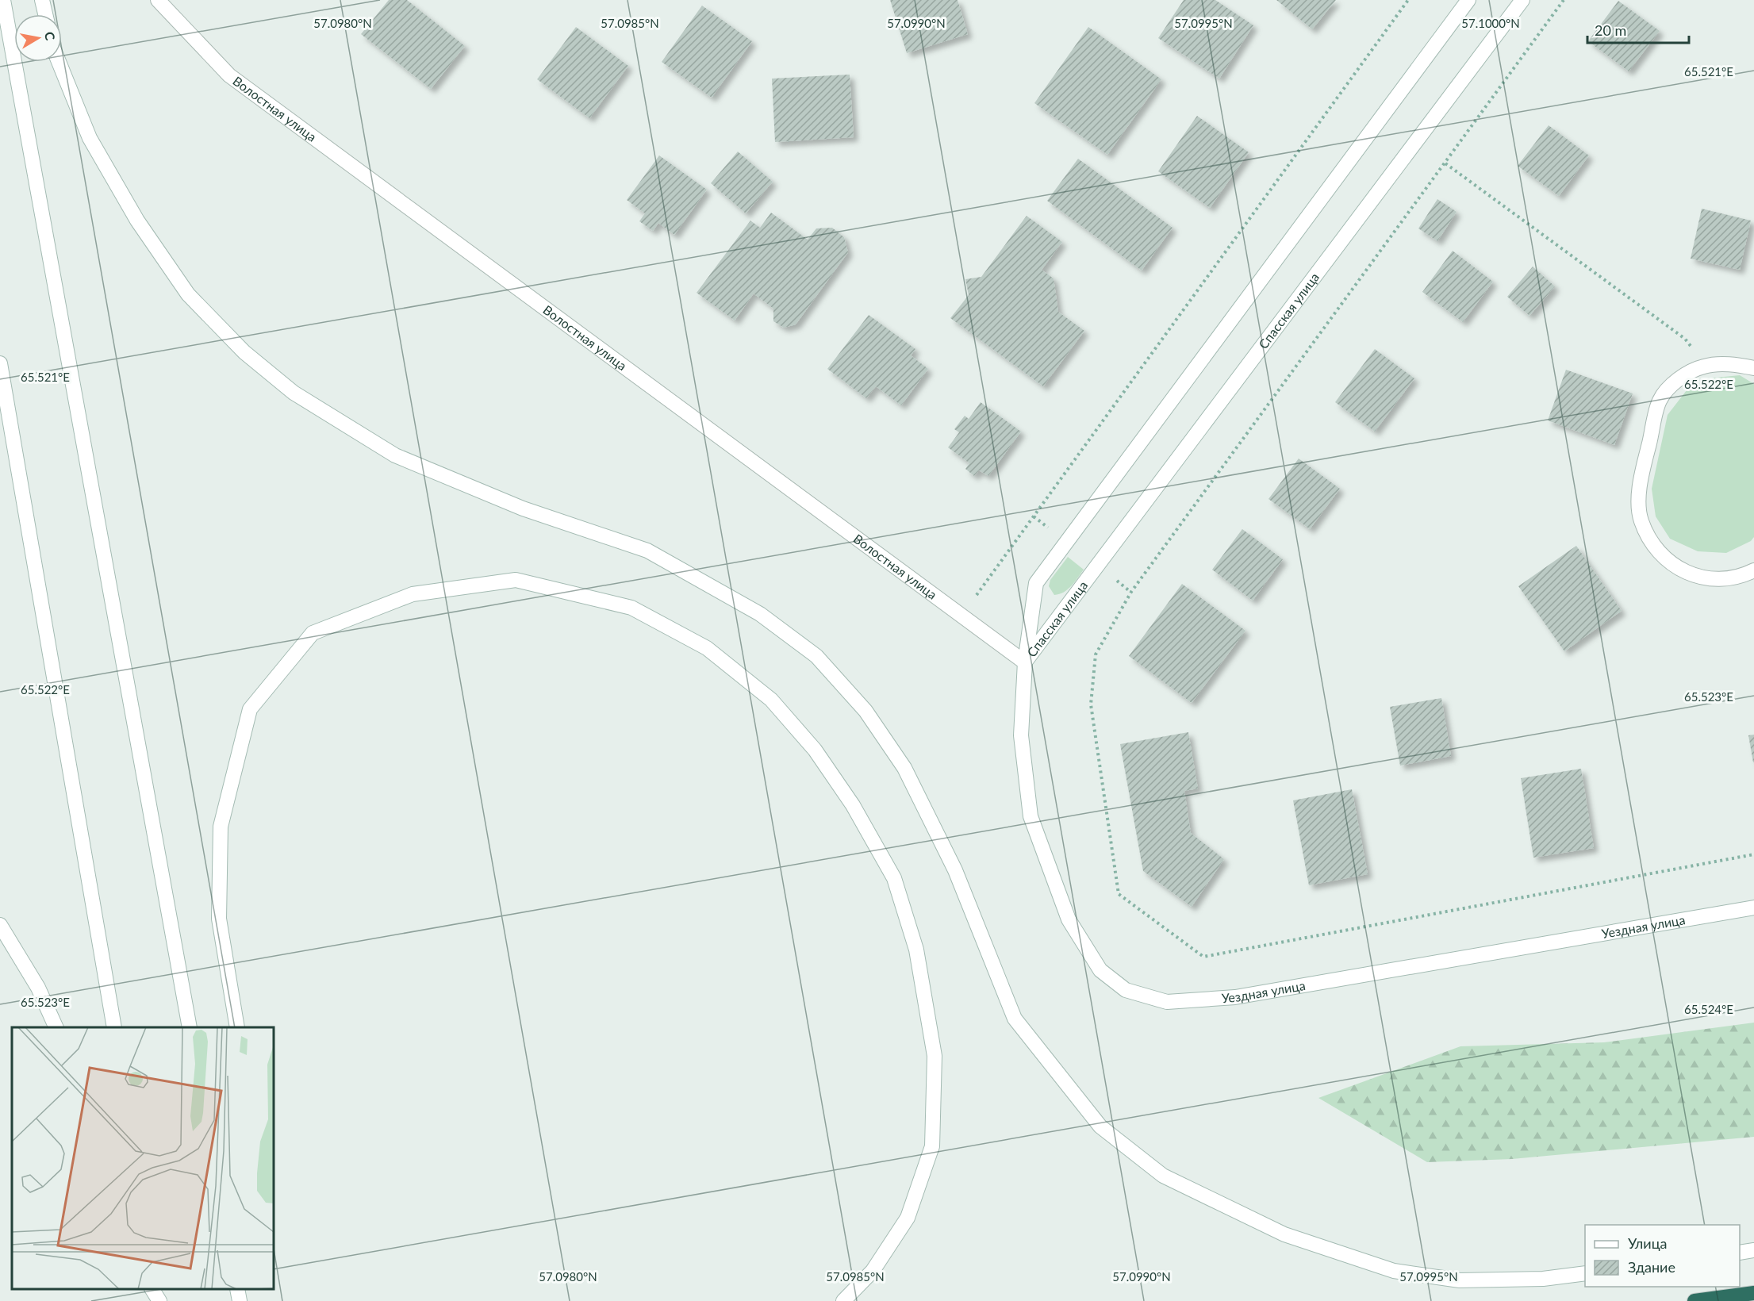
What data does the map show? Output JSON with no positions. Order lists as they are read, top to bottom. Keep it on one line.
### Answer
{"streets":{"street":["Волостная улица","Спасская улица","Уездная улица"]},"crossings":[["Волостная улица","Спасская улица"],["Волостная улица","Уездная улица"],["Спасская улица","Уездная улица"]],"legend":["Улица","Здание"],"scale_bar":"20 m","north":"right","coordinates":["57.0980°N","57.0985°N","57.0990°N","57.0995°N","57.1000°N","65.521°E","65.522°E","65.523°E","65.524°E"]}
